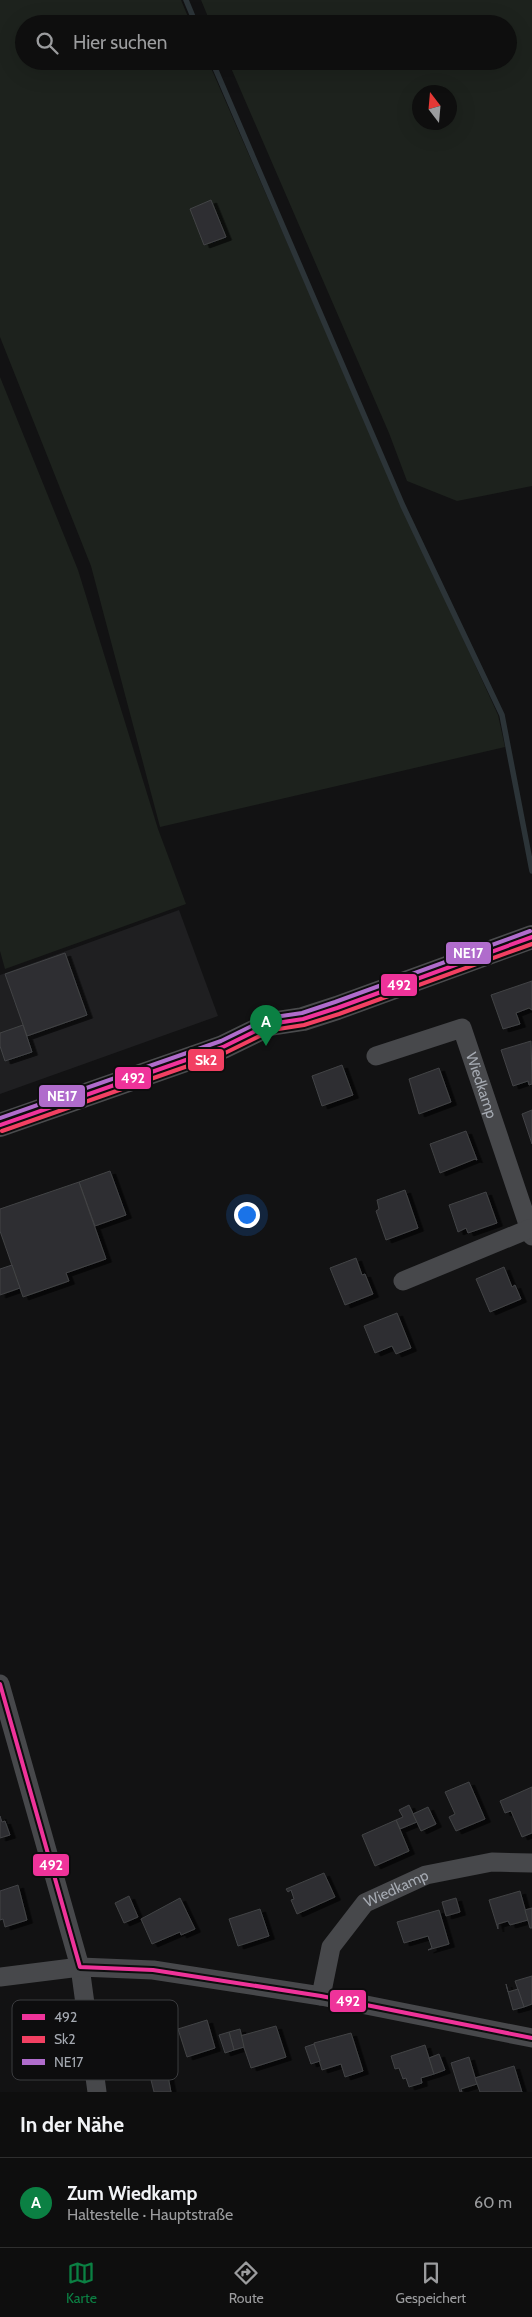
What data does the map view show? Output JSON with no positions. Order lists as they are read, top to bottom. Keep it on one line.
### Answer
{"streets":{"street":["Wiedkamp"]},"lines":["transit line NE17","transit line 492","transit line Sk2"],"legend":["492","Sk2","NE17"],"north":"top","page":{"search":"Hier suchen","pins":"A","heading":"In der Nähe","list":[{"mark":"A","name":"Zum Wiedkamp","note":"Haltestelle · Hauptstraße","value":"60 m"}],"nav":["Karte","Route","Gespeichert"]}}
